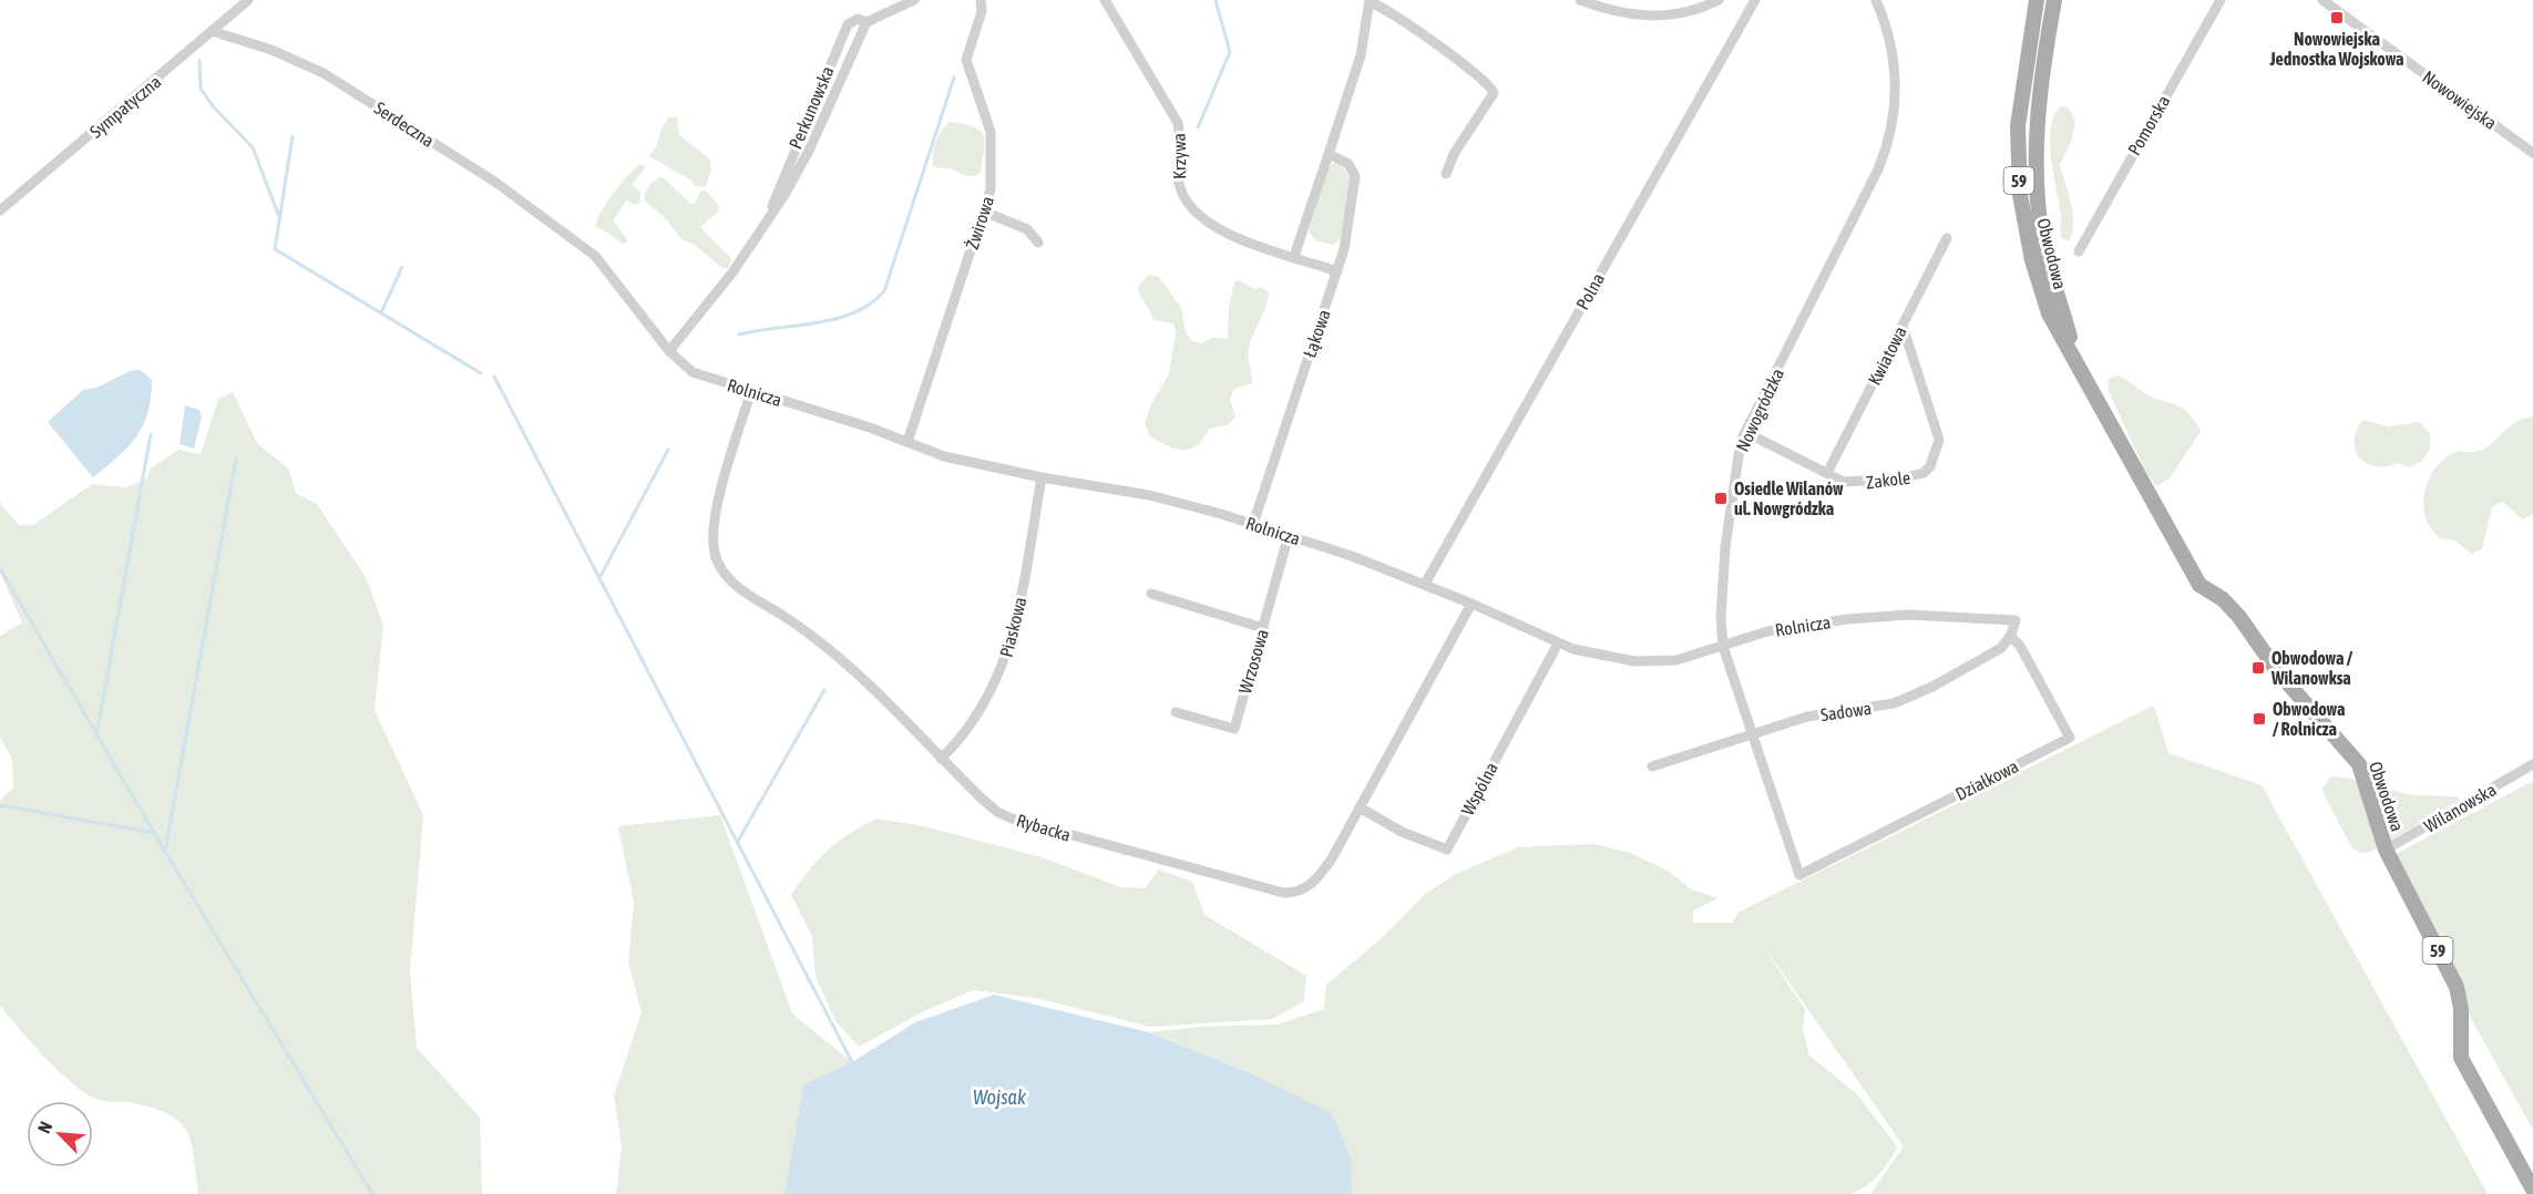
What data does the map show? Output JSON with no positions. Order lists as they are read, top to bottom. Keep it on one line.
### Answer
{"streets":{"main road":["59","Obwodowa"],"street":["Nowowiejska","Sympatyczna","Perkunowska","Serdeczna","Pomorska","Krzywa","Żwirowa","Polna","Łąkowa","Kwiatowa","Rolnicza","Nowogródzka","Zakole","Piaskowa","Wrzosowa","Sadowa","Działkowa","Wspólna","Wilanowska","Rybacka"]},"crossings":[["Sympatyczna","Serdeczna"],["Perkunowska","Rolnicza"],["Serdeczna","Rolnicza"],["Krzywa","Łąkowa"],["Żwirowa","Rolnicza"],["Obwodowa","Wilanowska"],["Polna","Rolnicza"],["Łąkowa","Rolnicza"],["Kwiatowa","Zakole"],["Rolnicza","Nowogródzka"],["Rolnicza","Piaskowa"],["Rolnicza","Wrzosowa"],["Rolnicza","Sadowa"],["Rolnicza","Wspólna"],["Rolnicza","Rybacka"],["Nowogródzka","Zakole"],["Nowogródzka","Sadowa"],["Nowogródzka","Działkowa"],["Piaskowa","Rybacka"],["Sadowa","Działkowa"],["Wspólna","Rybacka"]],"water":["Wojsak"],"places":{"transit":["Nowowiejska Jednostka Wojskowa","Osiedle Wilanów ul. Nowgródzka","Obwodowa / Wilanowksa","Obwodowa / Rolnicza"]},"north":"top left"}
